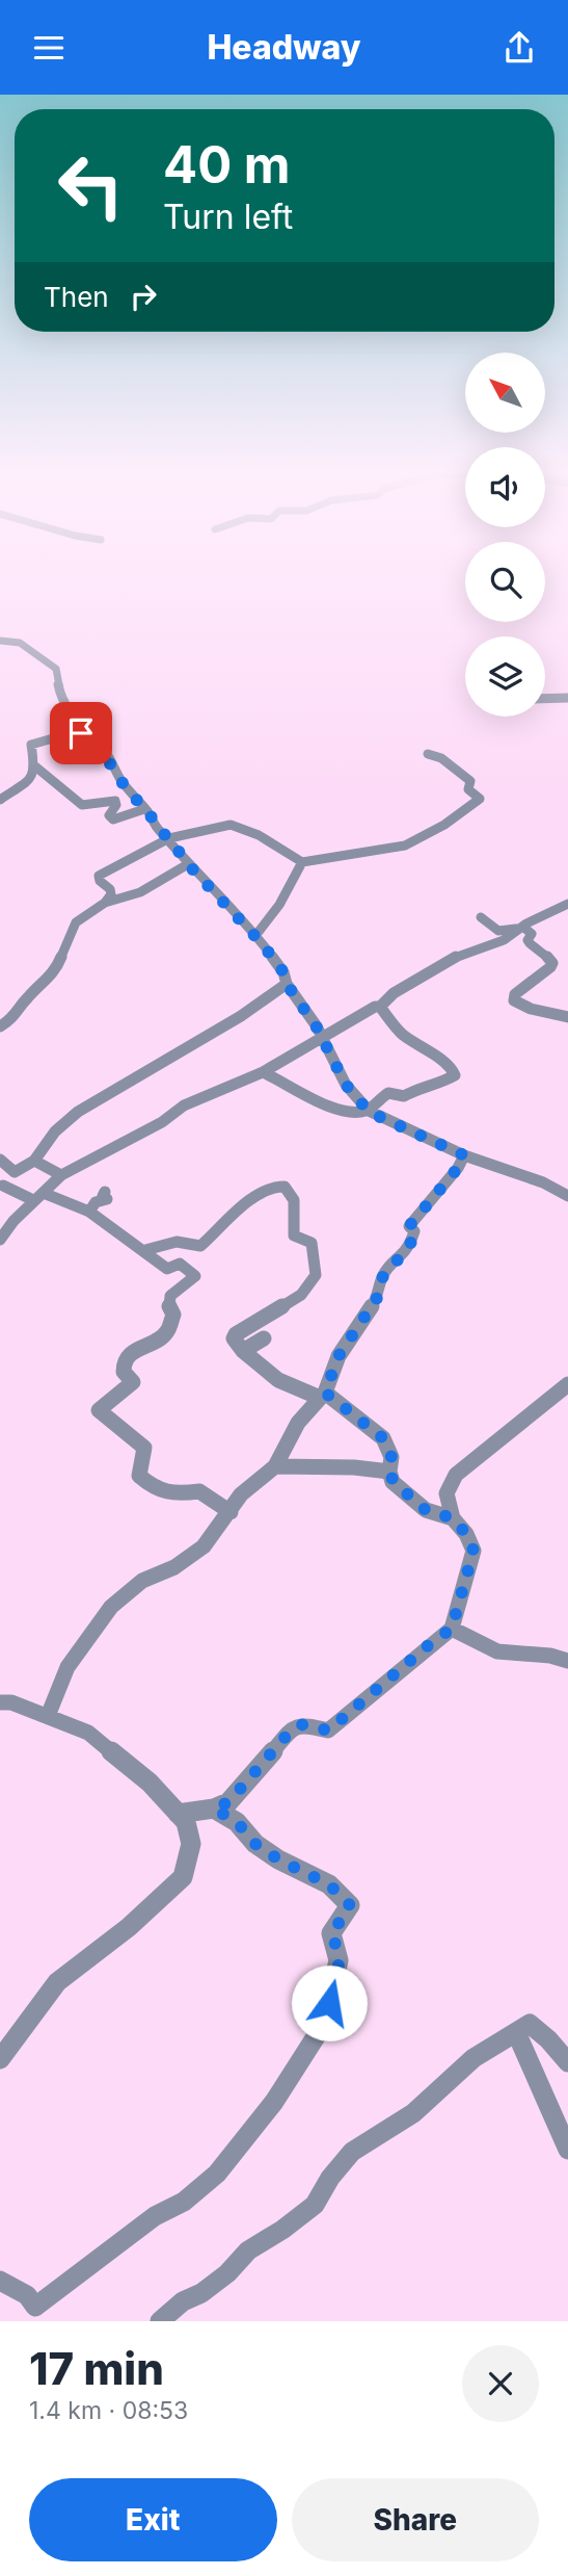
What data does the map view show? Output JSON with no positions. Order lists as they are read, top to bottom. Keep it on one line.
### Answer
{"north":"top left","page":{"header":"Headway","turn":["40 m","Turn left"],"then":"Then","heading":["17 min","1.4 km · 08:53"],"buttons":["Exit","Share"]}}
